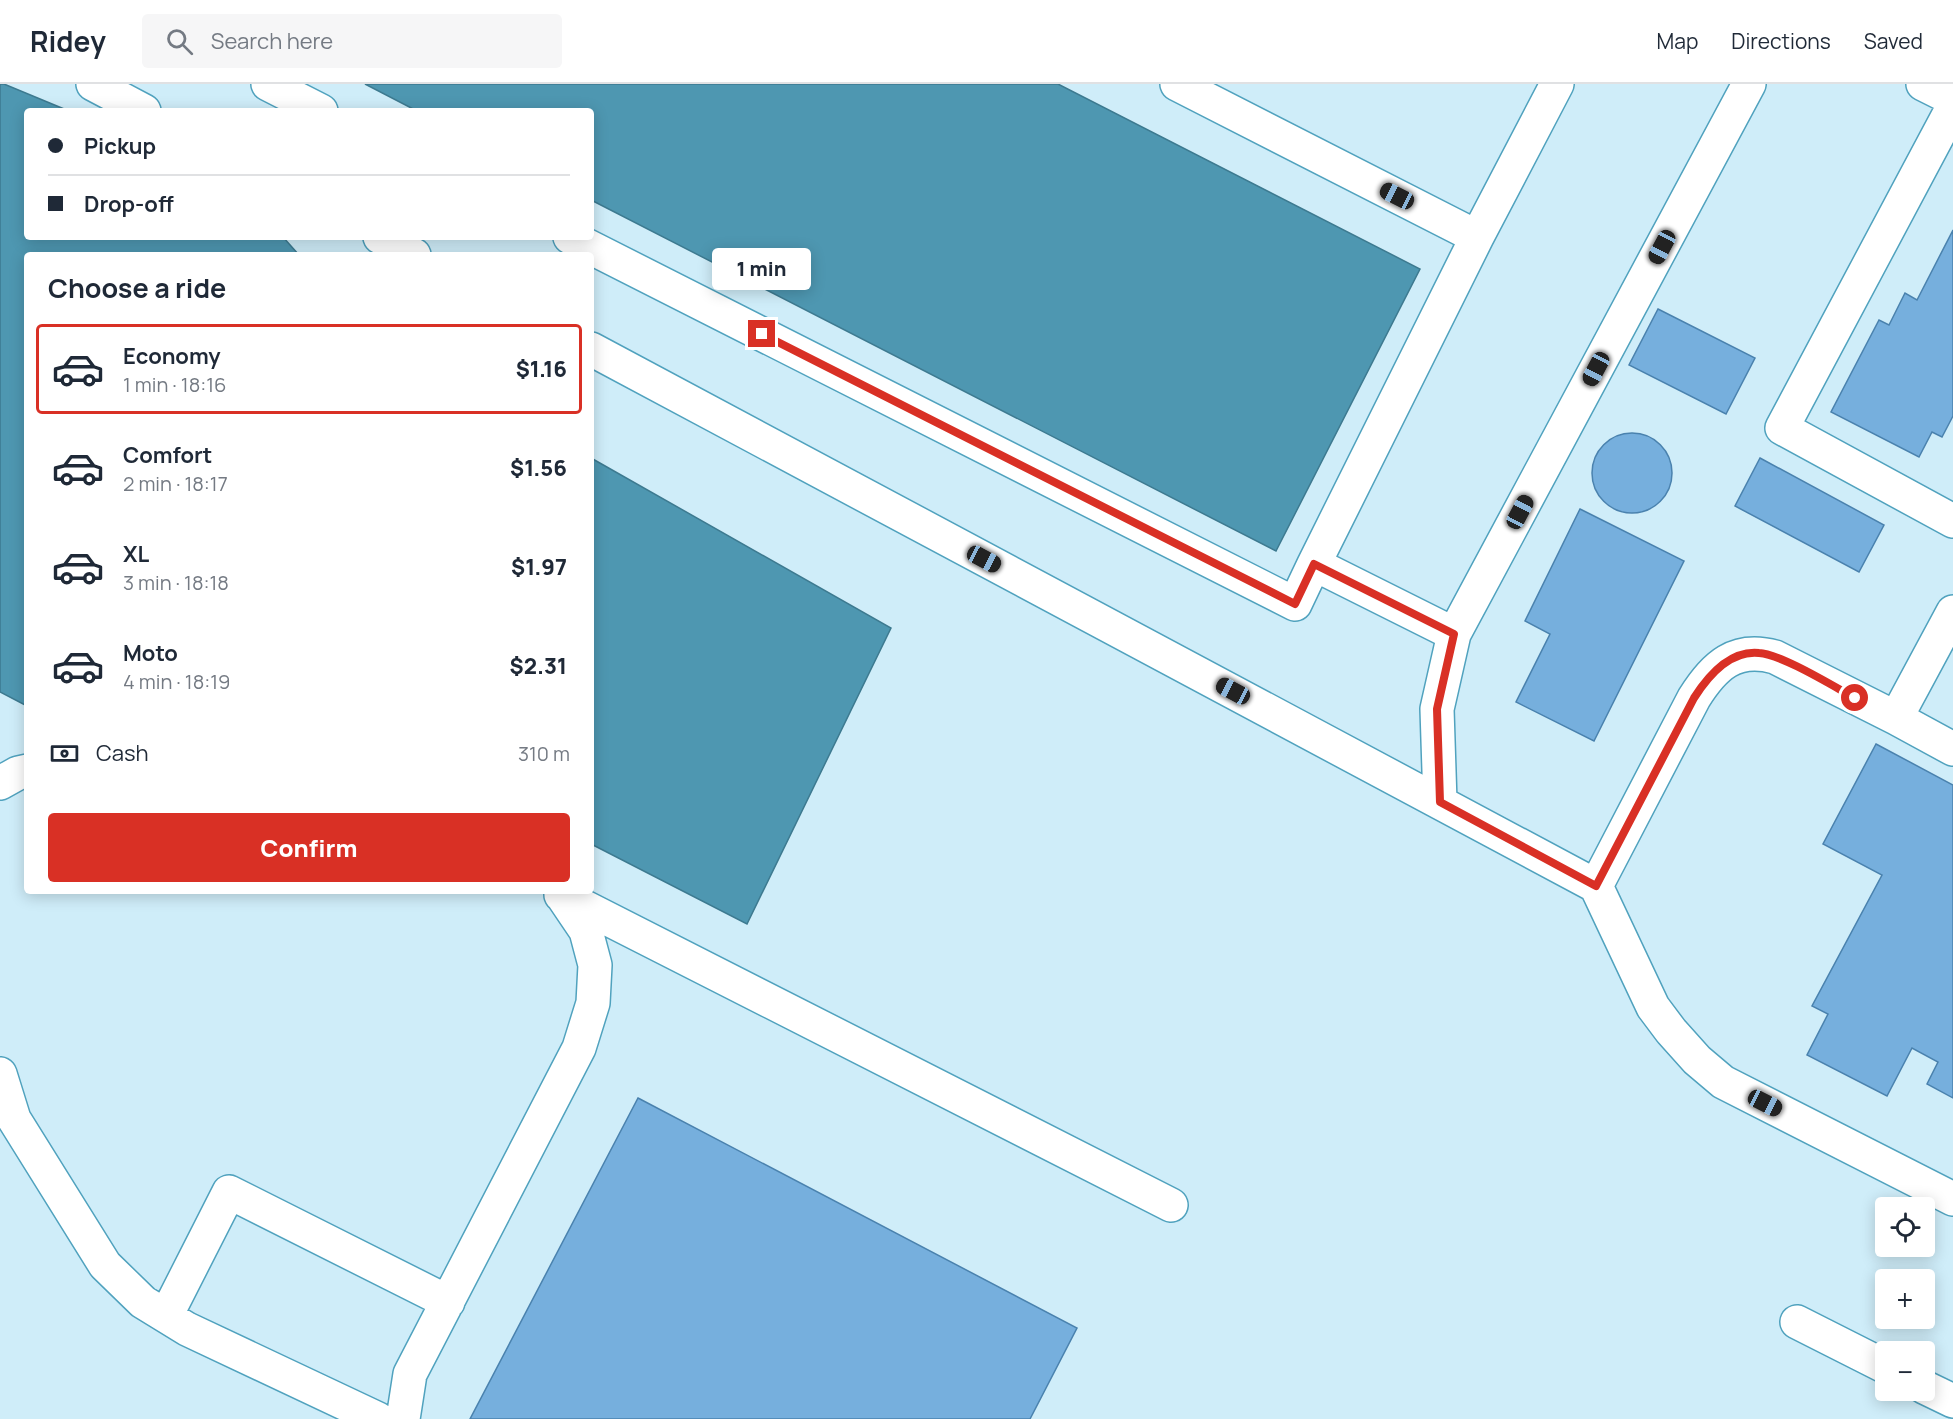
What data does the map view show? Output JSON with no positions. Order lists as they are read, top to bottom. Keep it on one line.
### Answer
{"page":{"header":"Ridey","search":"Search here","nav":["Map","Directions","Saved"],"banner":["Pickup","Drop-off"],"bubble":"1 min","heading":"Choose a ride","list":[{"name":"Economy","note":"1 min · 18:16","value":"$1.16"},{"name":"Comfort","note":"2 min · 18:17","value":"$1.56"},{"name":"XL","note":"3 min · 18:18","value":"$1.97"},{"name":"Moto","note":"4 min · 18:19","value":"$2.31"}],"pay":["Cash","310 m"],"buttons":"Confirm","map_buttons":["+","−"]}}
